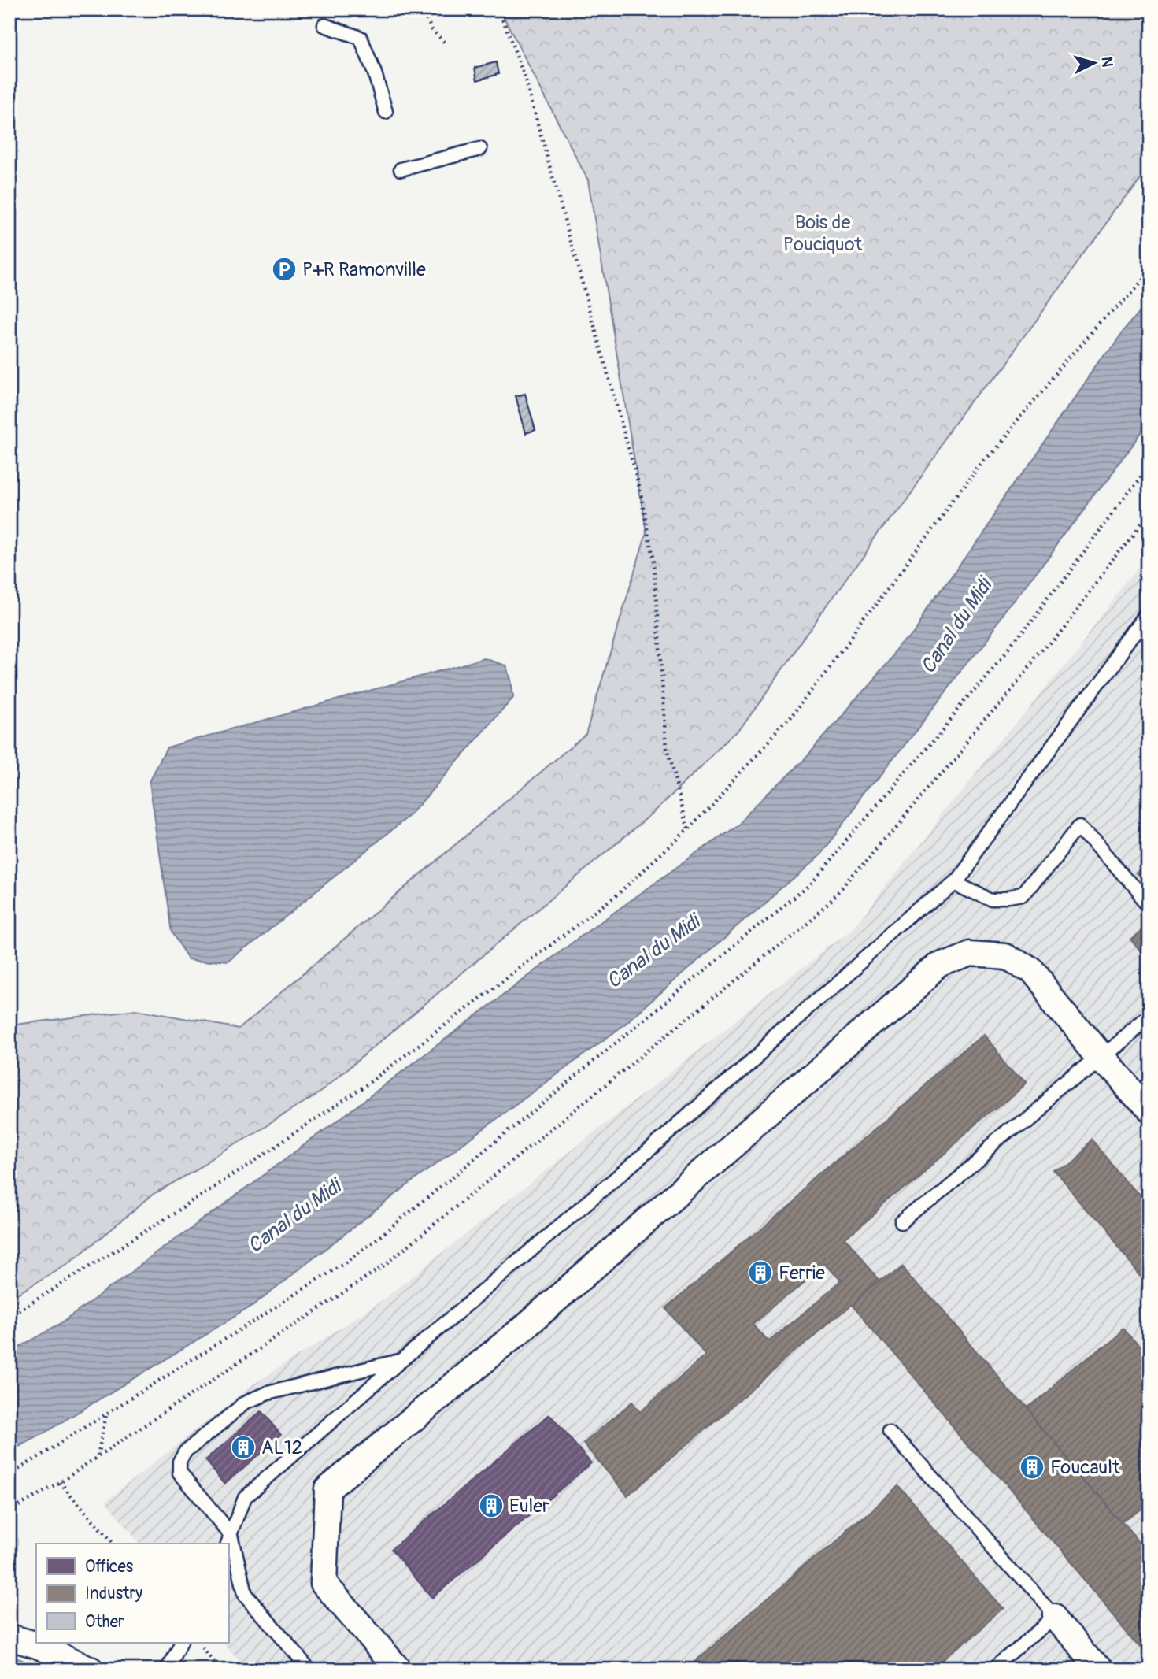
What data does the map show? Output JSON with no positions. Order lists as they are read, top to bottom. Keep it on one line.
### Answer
{"water":["Canal du Midi"],"parks":["Bois de Pouciquot"],"places":{"parking":["P+R Ramonville"],"building":["Ferrie","AL12","Foucault","Euler"]},"legend":["Offices","Industry","Other"],"north":"right"}
